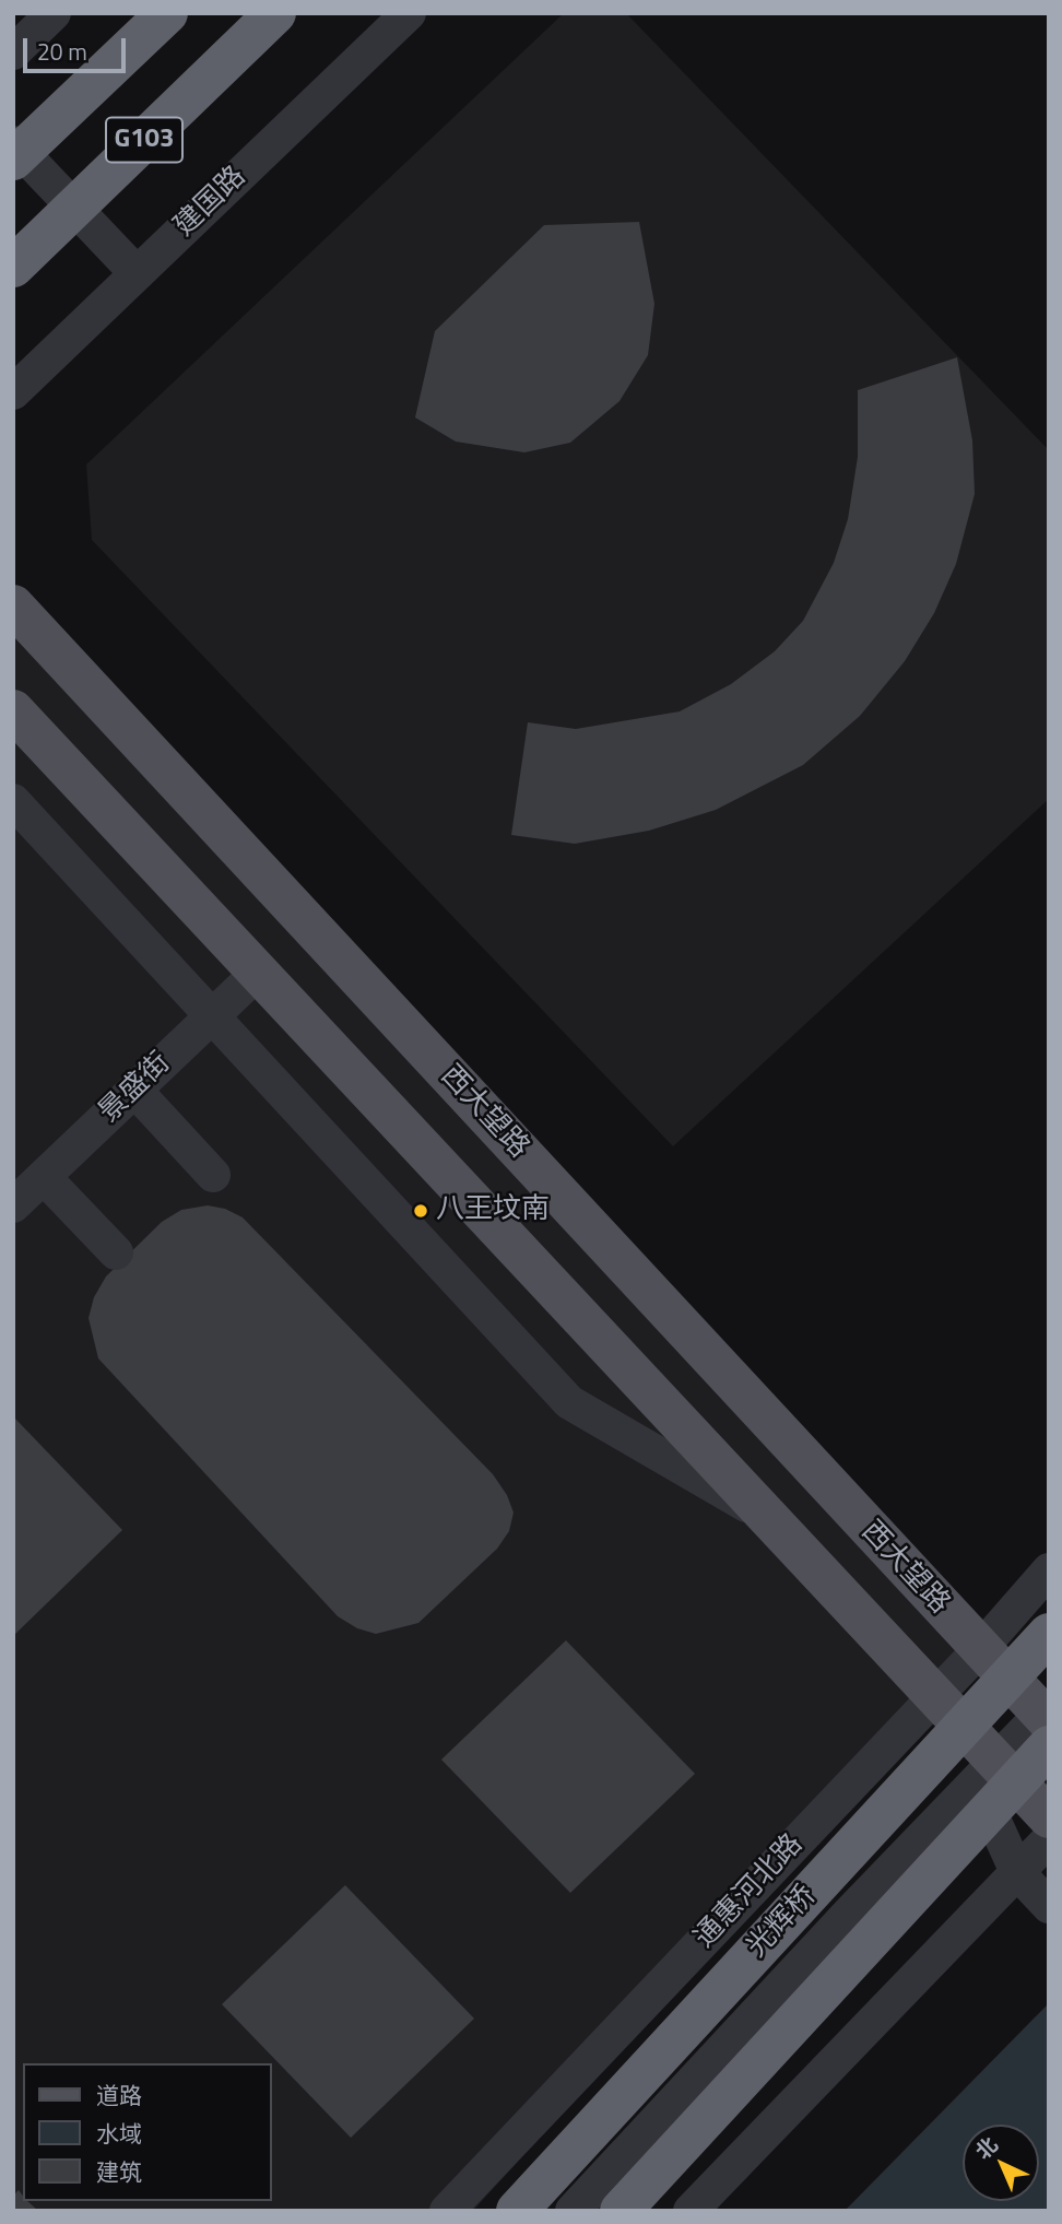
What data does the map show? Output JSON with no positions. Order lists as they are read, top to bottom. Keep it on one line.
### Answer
{"streets":{"highway":["G103","光辉桥"],"main road":["西大望路"],"street":["建国路","景盛街","通惠河北路"]},"crossings":[["西大望路","通惠河北路"]],"places":["八王坟南"],"legend":["道路","水域","建筑"],"scale_bar":"20 m","north":"top left"}
